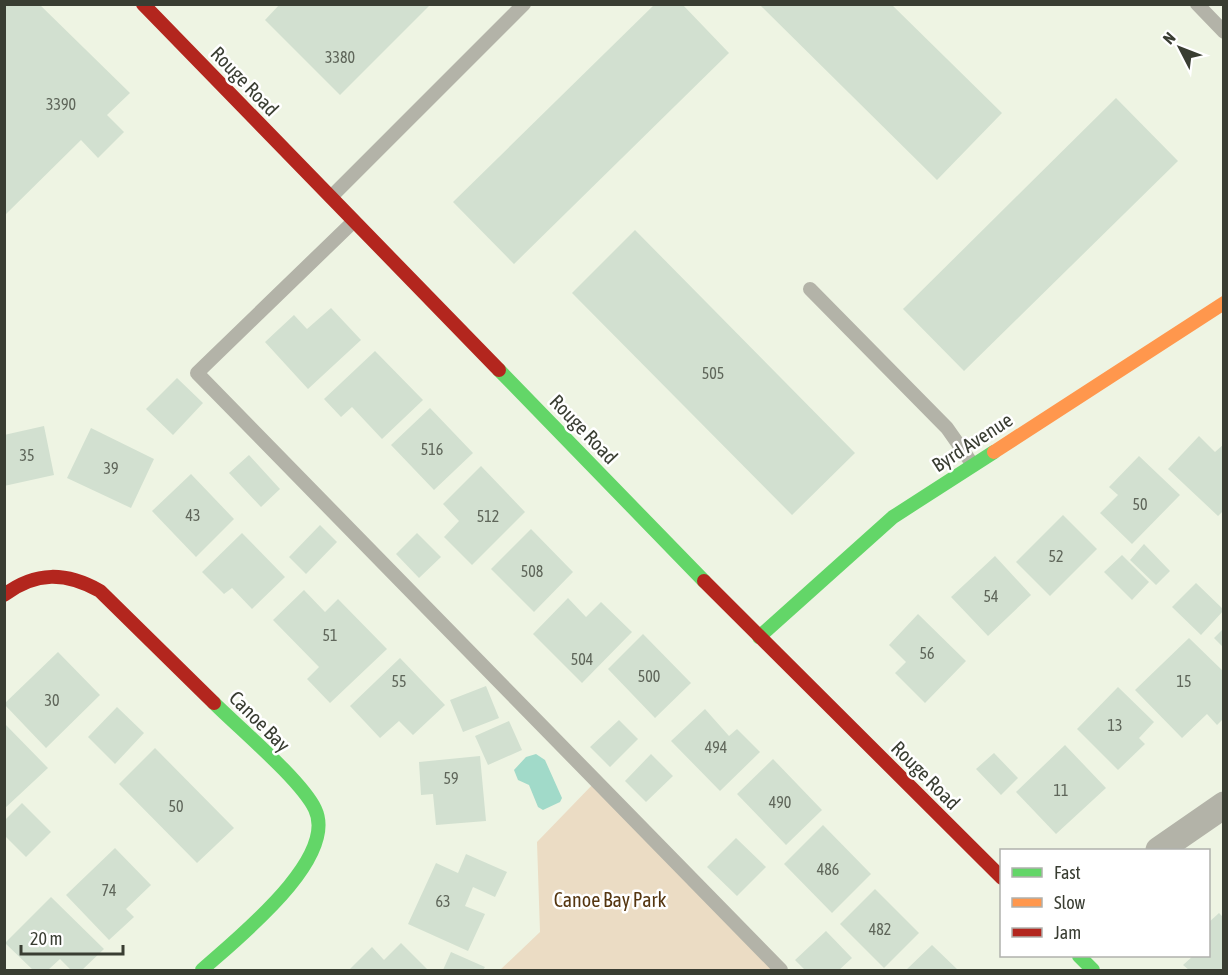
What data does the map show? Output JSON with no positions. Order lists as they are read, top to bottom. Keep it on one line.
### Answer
{"streets":{"street":["Rouge Road","Byrd Avenue","Canoe Bay"]},"crossings":[["Rouge Road","Byrd Avenue"]],"parks":["Canoe Bay Park"],"house_numbers":["3380","3390","505","516","35","39","50","43","512","52","508","54","51","56","504","500","55","15","30","13","494","59","11","490","50","486","74","63","482"],"legend":["Fast","Slow","Jam"],"scale_bar":"20 m","north":"top left"}
